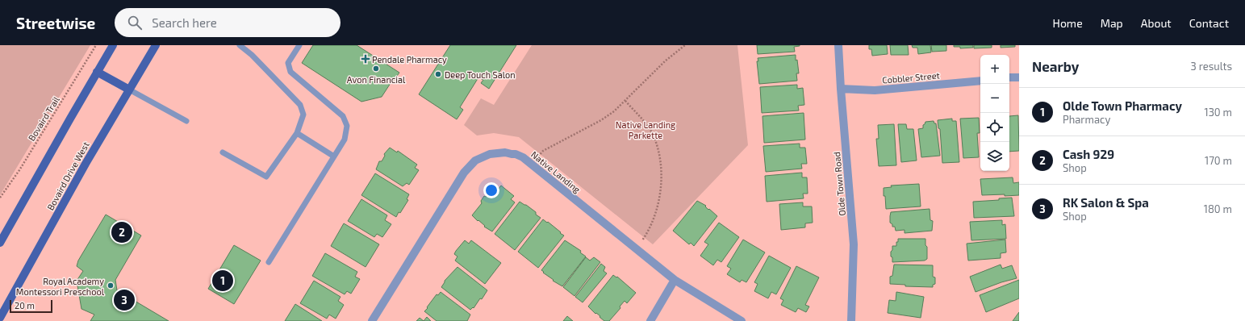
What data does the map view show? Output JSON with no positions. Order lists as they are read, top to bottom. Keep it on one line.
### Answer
{"streets":{"main road":["Bovaird Drive West"],"street":["Cobbler Street","Native Landing","Olde Town Road"],"path":["Bovaird Trail"]},"crossings":[["Cobbler Street","Olde Town Road"]],"parks":["Native Landing Parkette"],"places":{"health":["Pendale Pharmacy"],"other":["Avon Financial","Deep Touch Salon","Royal Academy Montessori Preschool"]},"scale_bar":"20 m","page":{"header":"Streetwise","search":"Search here","nav":["Home","Map","About","Contact"],"heading":["Nearby","3 results"],"map_buttons":["+","−"],"list":[{"mark":"1","name":"Olde Town Pharmacy","note":"Pharmacy","value":"130 m"},{"mark":"2","name":"Cash 929","note":"Shop","value":"170 m"},{"mark":"3","name":"RK Salon & Spa","note":"Shop","value":"180 m"}],"pins":["2","1","3"],"scale":"20 m"}}
